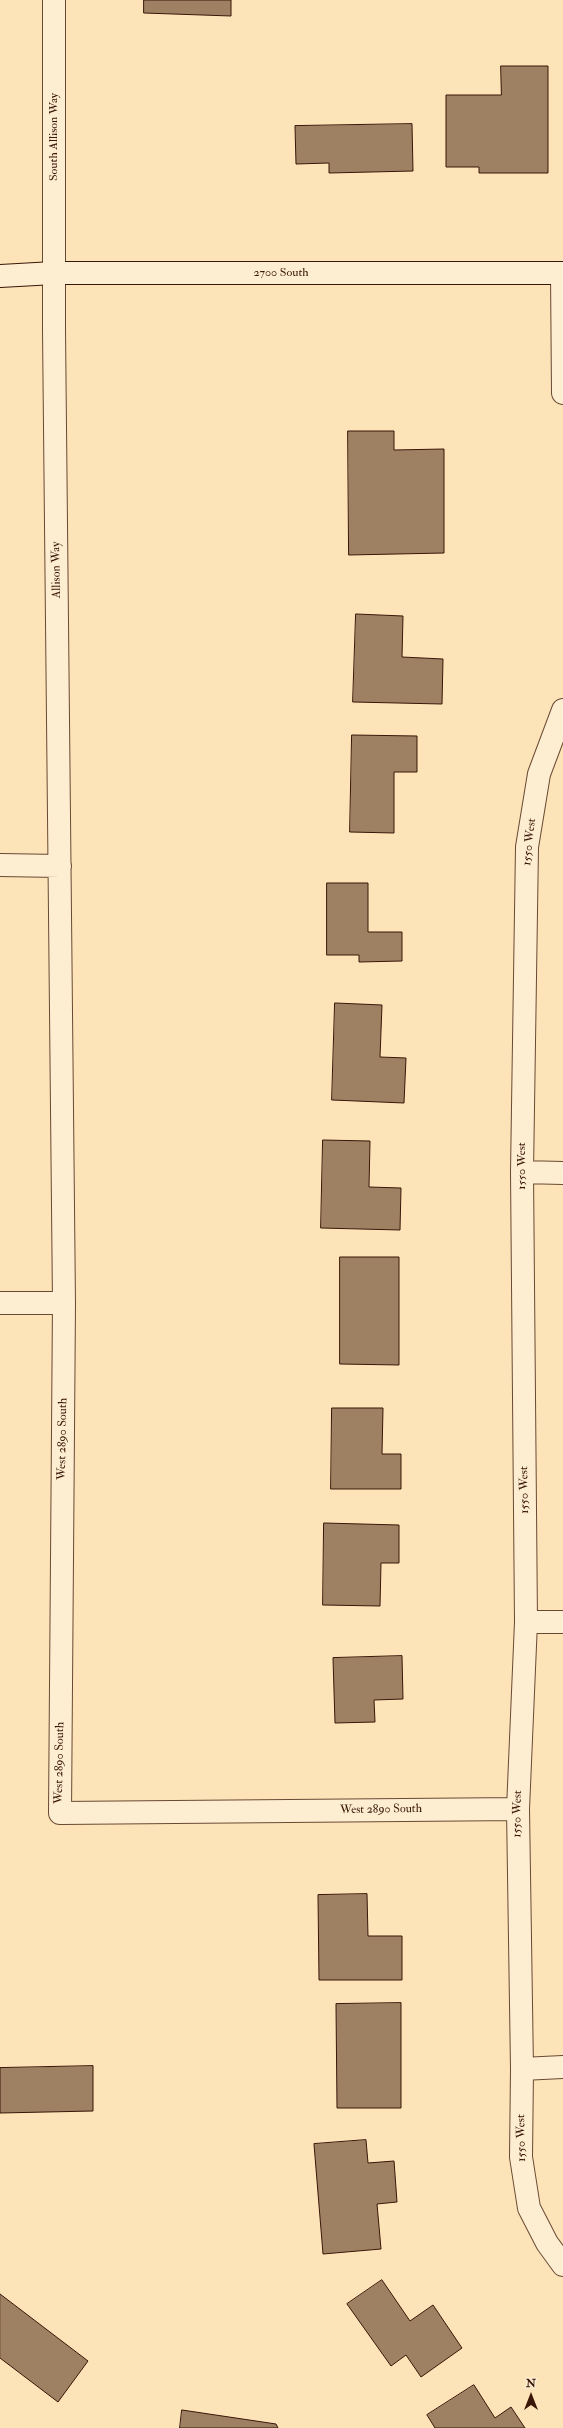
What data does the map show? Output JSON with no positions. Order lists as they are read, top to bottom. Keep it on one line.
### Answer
{"streets":{"street":["South Allison Way","2700 South","Allison Way","1550 West","West 2890 South"]},"crossings":[["South Allison Way","2700 South"],["South Allison Way","Allison Way"],["2700 South","Allison Way"],["Allison Way","West 2890 South"],["1550 West","West 2890 South"]],"north":"top"}
